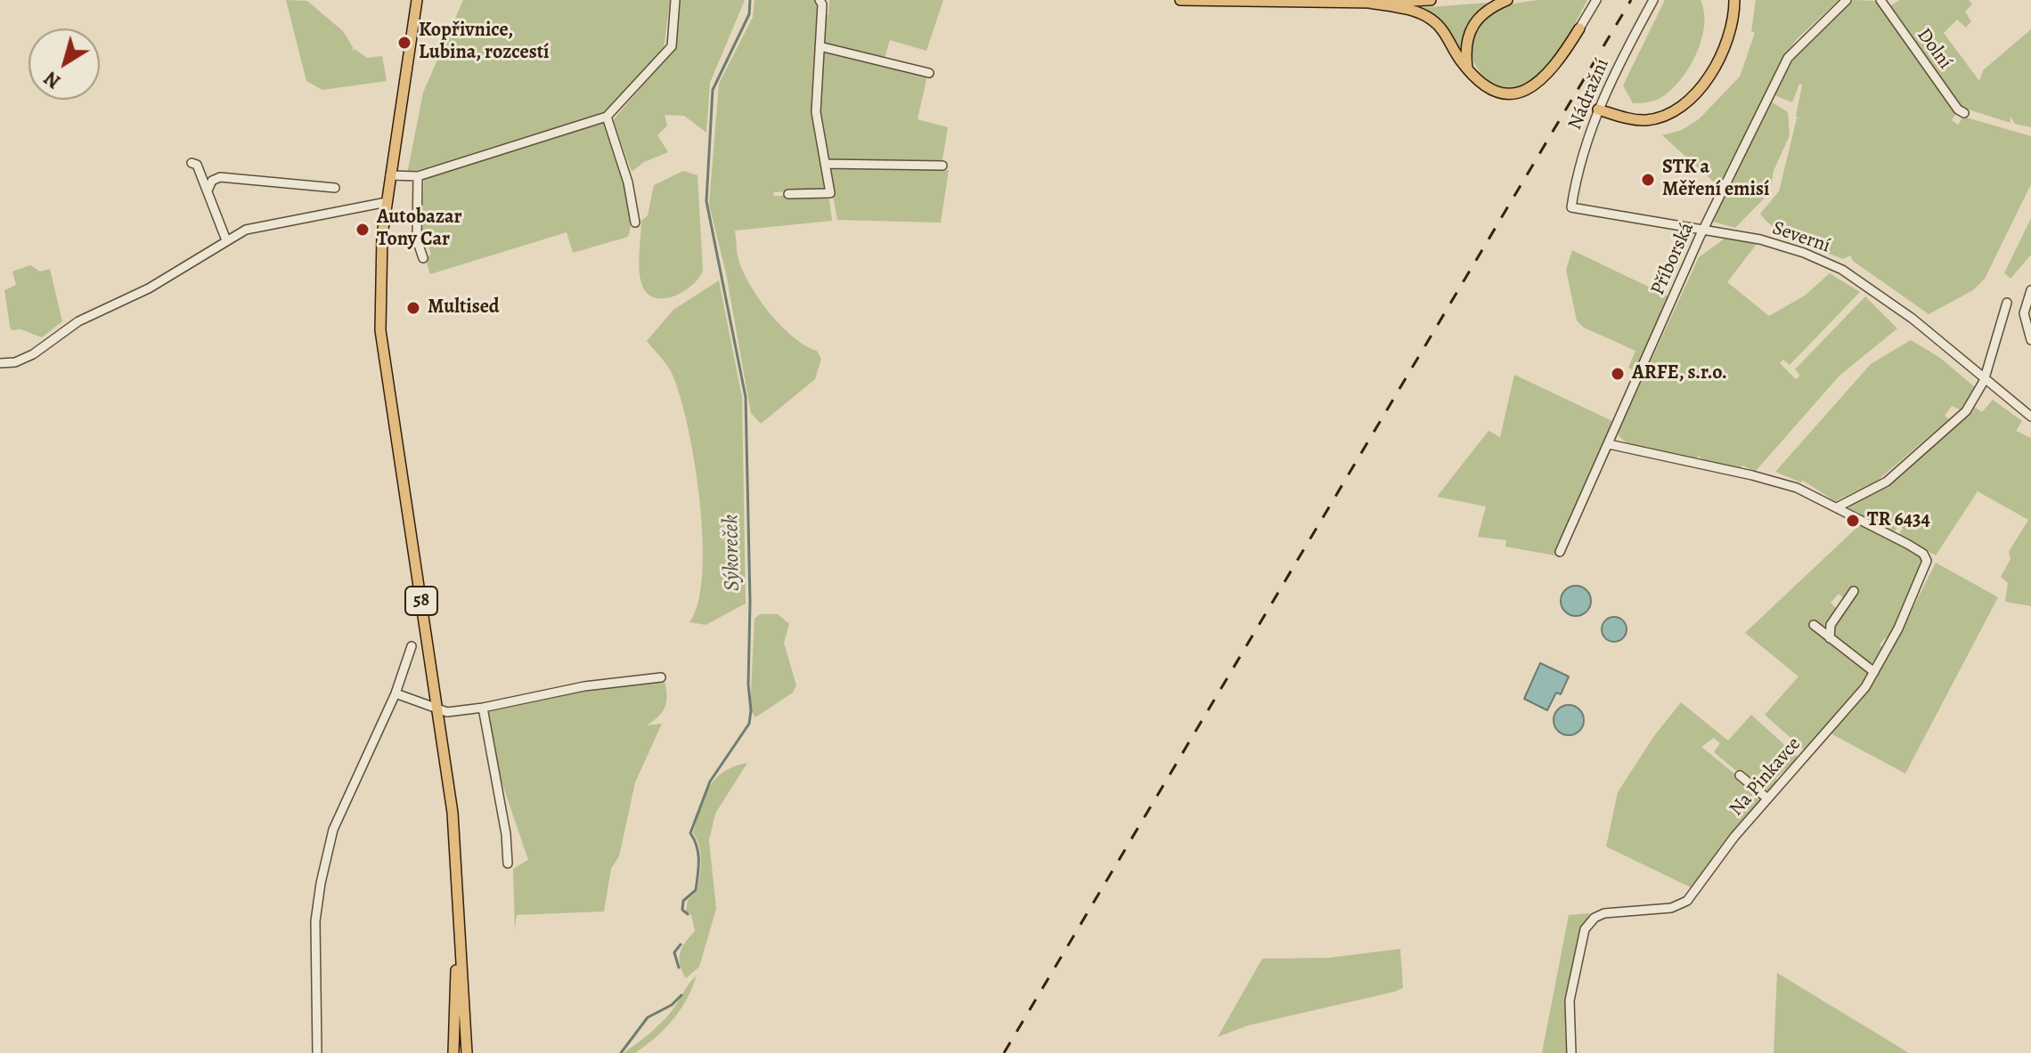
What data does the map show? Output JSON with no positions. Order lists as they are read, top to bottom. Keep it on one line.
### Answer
{"streets":{"main road":["58"],"street":["Dolní","Nádražní","Severní","Příborská","Na Pinkavce"]},"crossings":[["Nádražní","Severní"],["Severní","Příborská"],["Příborská","Na Pinkavce"]],"water":["Sýkoreček"],"places":["Kopřivnice, Lubina, rozcestí","STK a Měření emisí","Autobazar Tony Car","Multised","ARFE, s.r.o.","TR 6434"],"north":"bottom left"}
